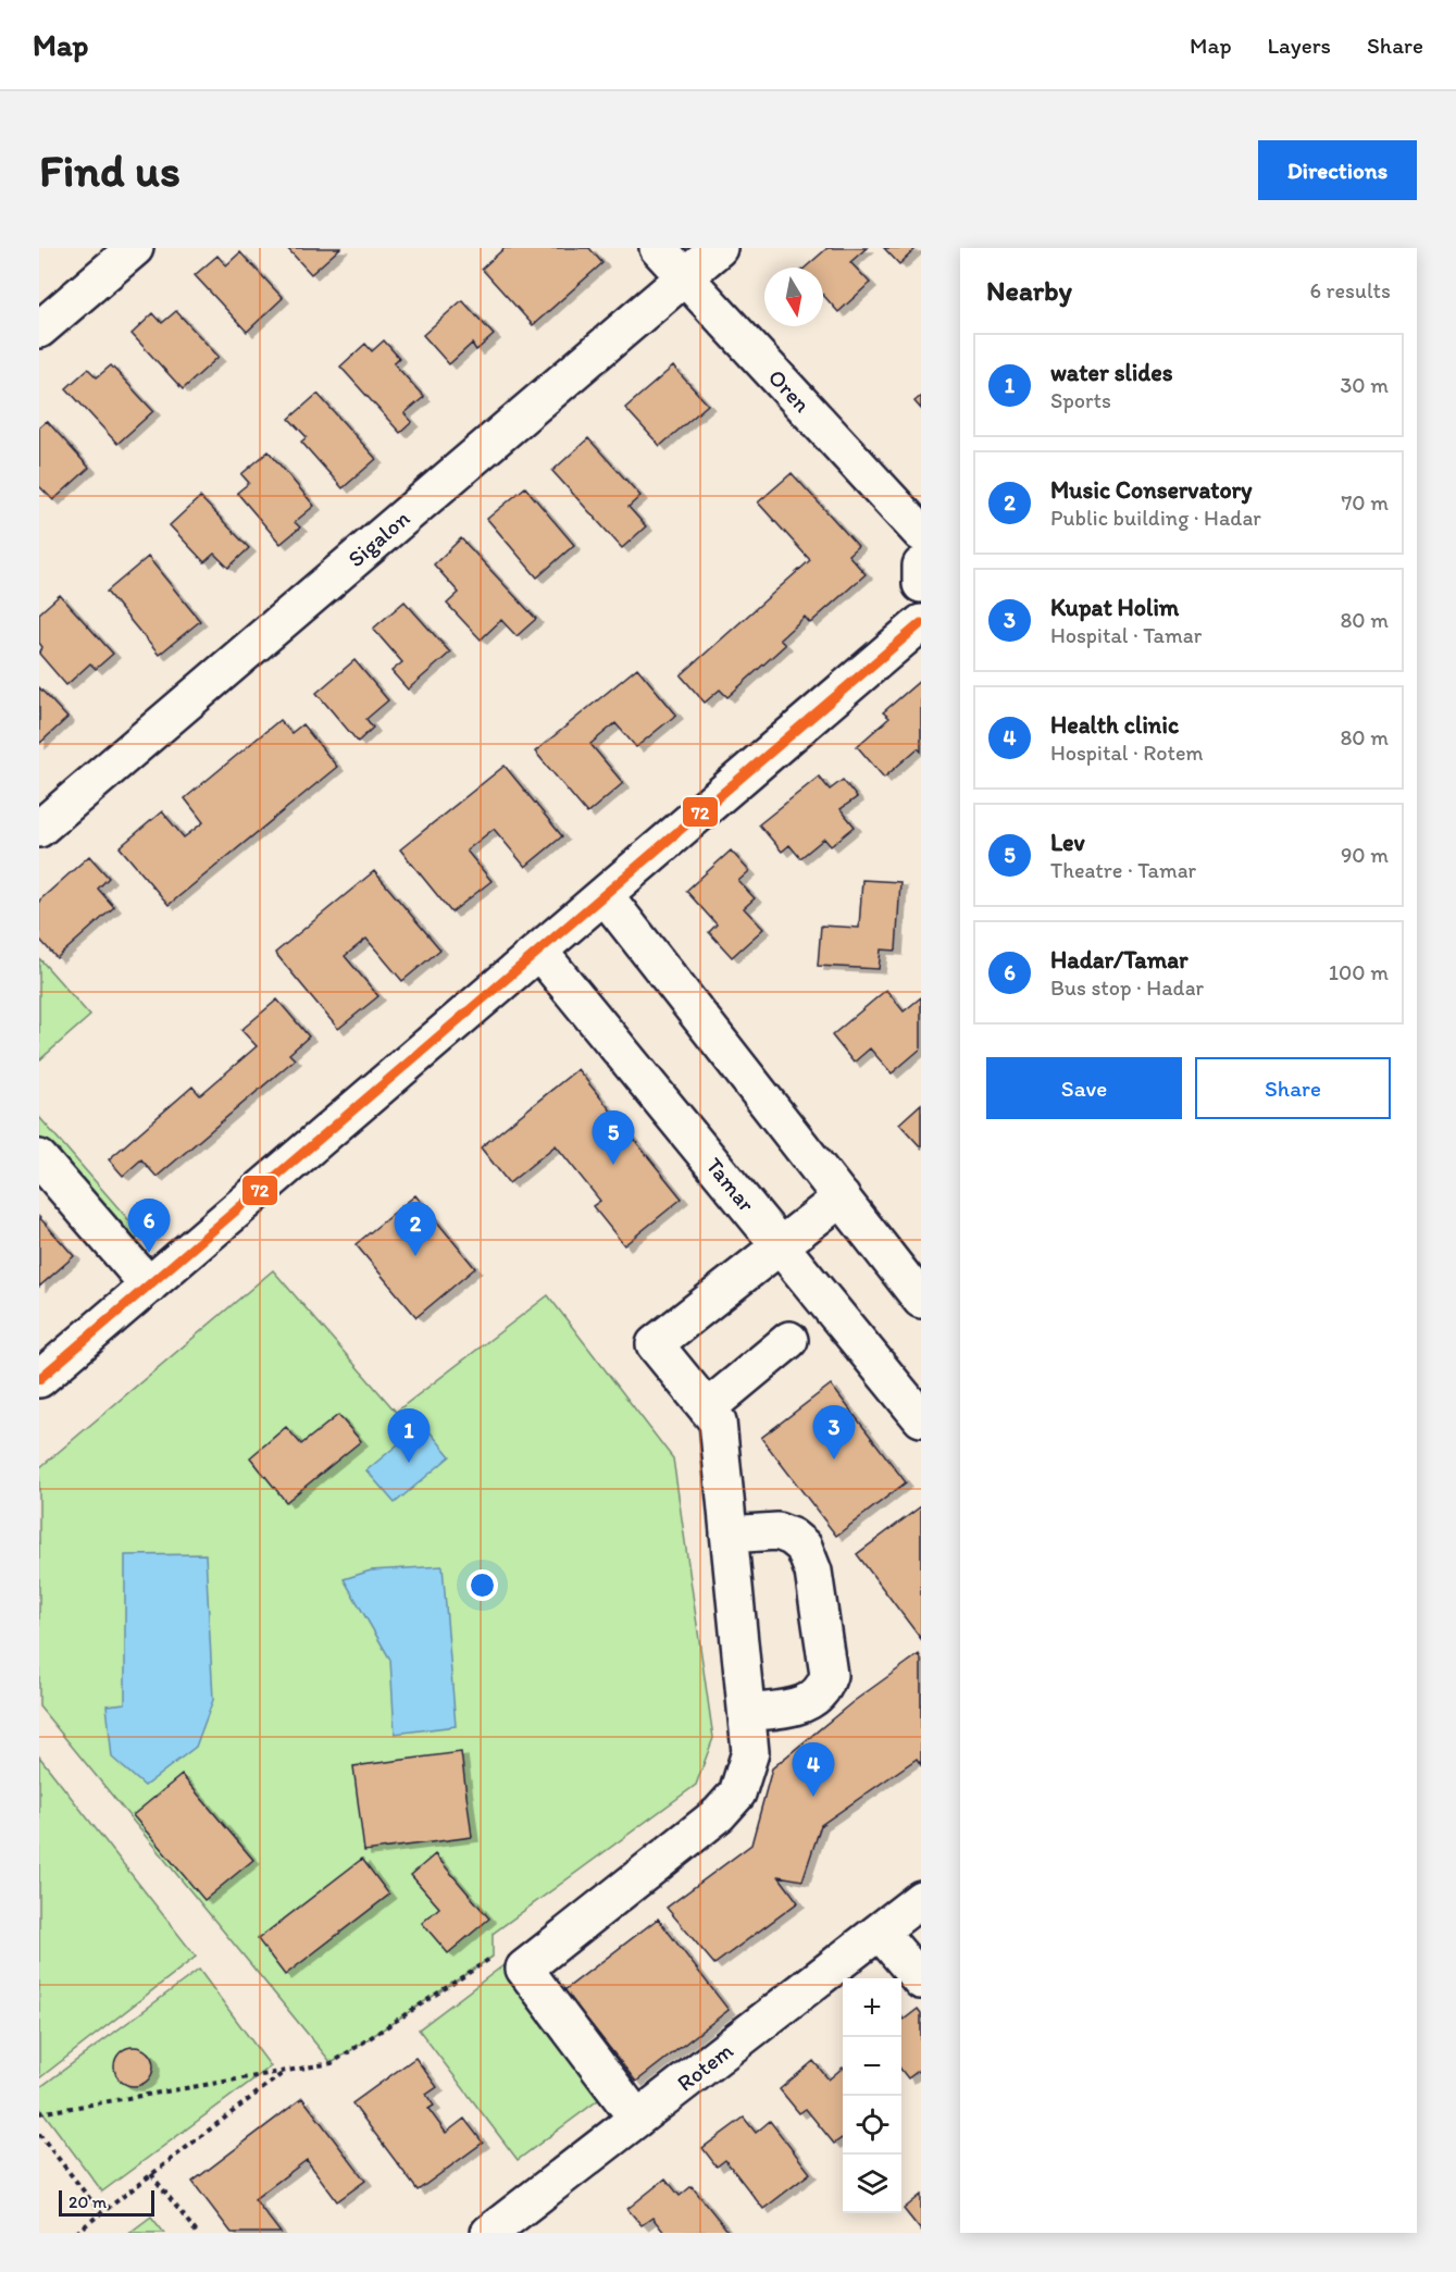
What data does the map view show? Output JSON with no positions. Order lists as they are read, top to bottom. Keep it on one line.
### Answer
{"streets":{"street":["Oren","Sigalon","Tamar","Rotem"]},"crossings":[["Oren","Sigalon"]],"lines":["transit line 72"],"scale_bar":"20 m","north":"bottom","page":{"header":"Map","nav":["Map","Layers","Share"],"buttons":["Directions",["Save","Share"]],"title":"Find us","heading":["Nearby","6 results"],"list":[{"mark":"1","name":"water slides","note":"Sports","value":"30 m"},{"mark":"2","name":"Music Conservatory","note":"Public building · Hadar","value":"70 m"},{"mark":"3","name":"Kupat Holim","note":"Hospital · Tamar","value":"80 m"},{"mark":"4","name":"Health clinic","note":"Hospital · Rotem","value":"80 m"},{"mark":"5","name":"Lev","note":"Theatre · Tamar","value":"90 m"},{"mark":"6","name":"Hadar/Tamar","note":"Bus stop · Hadar","value":"100 m"}],"pins":["5","6","2","3","1","4"],"map_buttons":["+","−"],"scale":"20 m"}}
